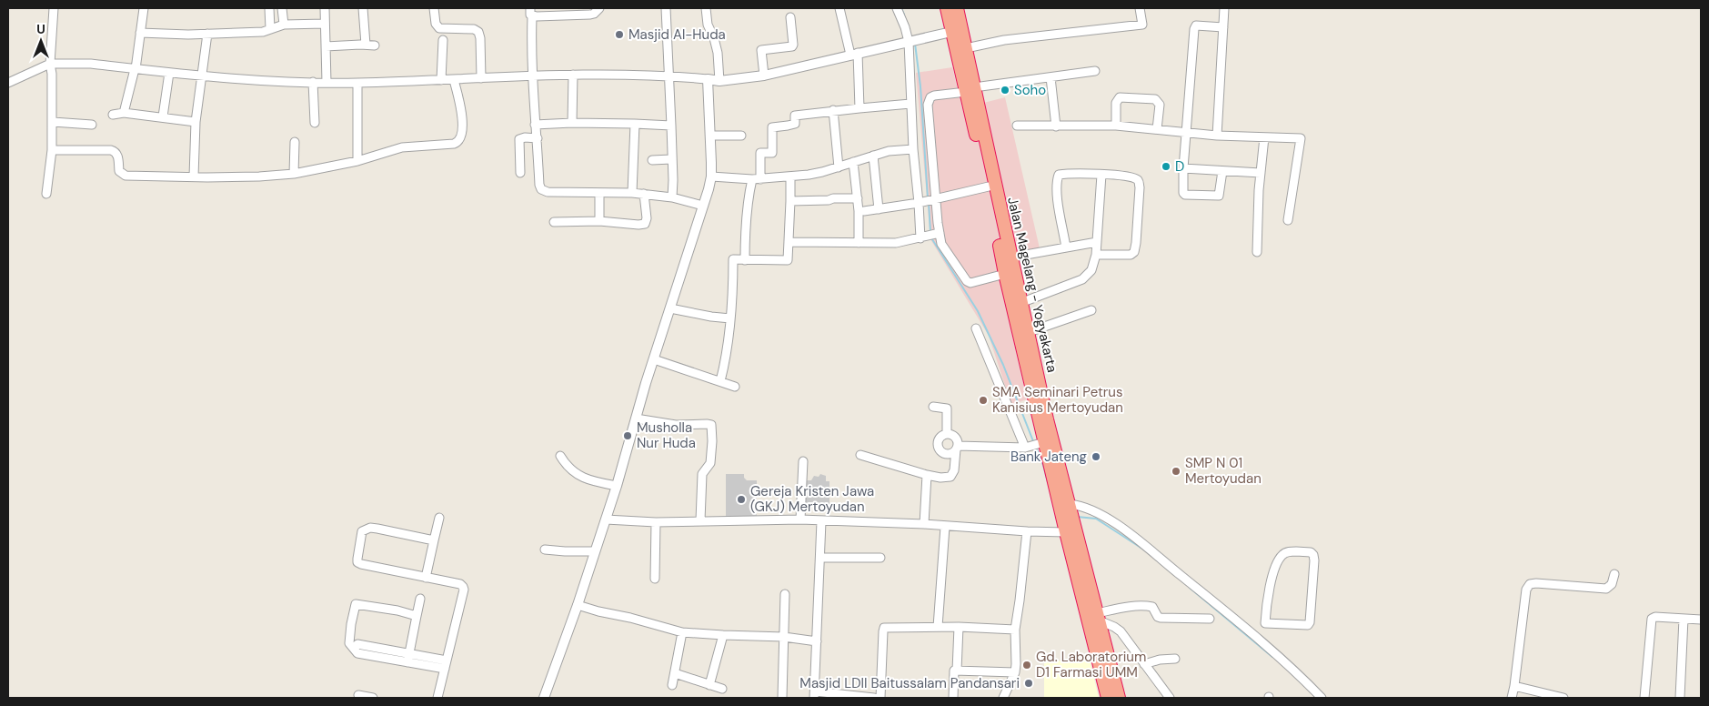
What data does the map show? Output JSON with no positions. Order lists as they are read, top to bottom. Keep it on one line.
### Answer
{"streets":{"highway":["Jalan Magelang - Yogyakarta"]},"places":["Masjid Al-Huda","Soho","D","SMA Seminari Petrus Kanisius Mertoyudan","Musholla Nur Huda","Bank Jateng","SMP N 01 Mertoyudan","Gereja Kristen Jawa (GKJ) Mertoyudan","Gd. Laboratorium D1 Farmasi UMM","Masjid LDII Baitussalam Pandansari"],"north":"top"}
